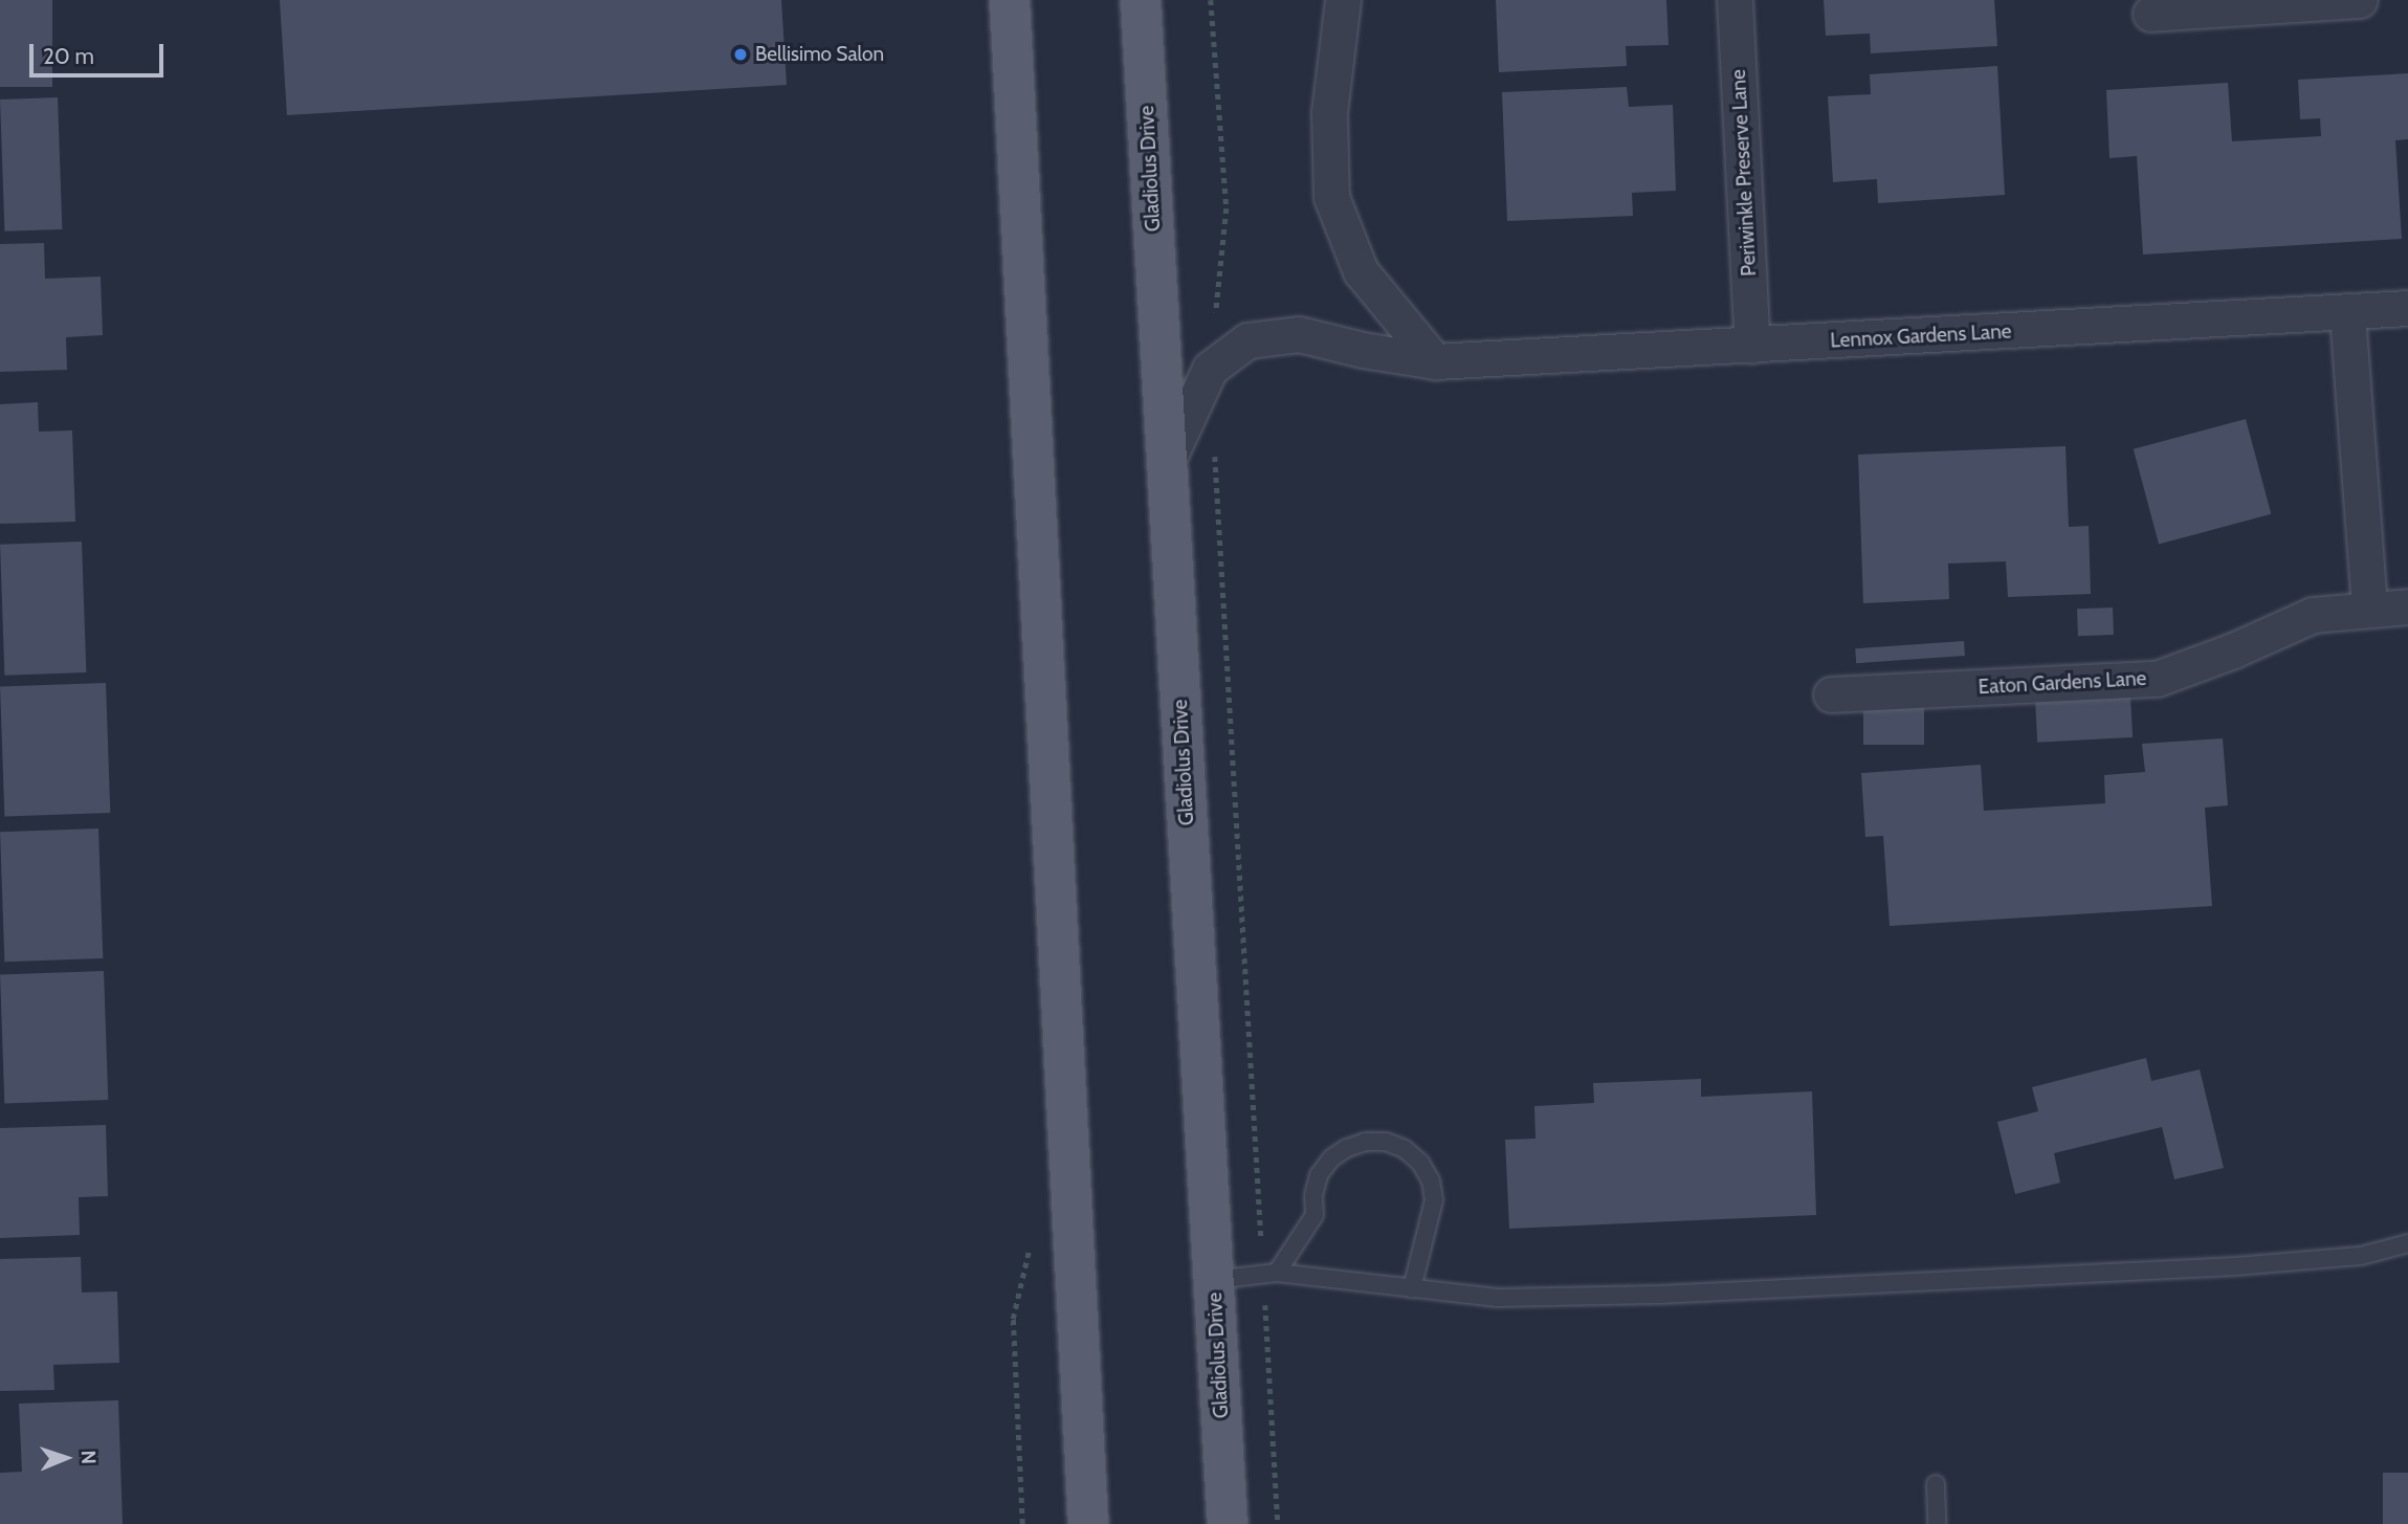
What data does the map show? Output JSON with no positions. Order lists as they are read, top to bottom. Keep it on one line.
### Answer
{"streets":{"main road":["Gladiolus Drive"],"street":["Periwinkle Preserve Lane","Lennox Gardens Lane","Eaton Gardens Lane"]},"crossings":[["Gladiolus Drive","Lennox Gardens Lane"],["Periwinkle Preserve Lane","Lennox Gardens Lane"]],"places":["Bellisimo Salon"],"scale_bar":"20 m","north":"right"}
